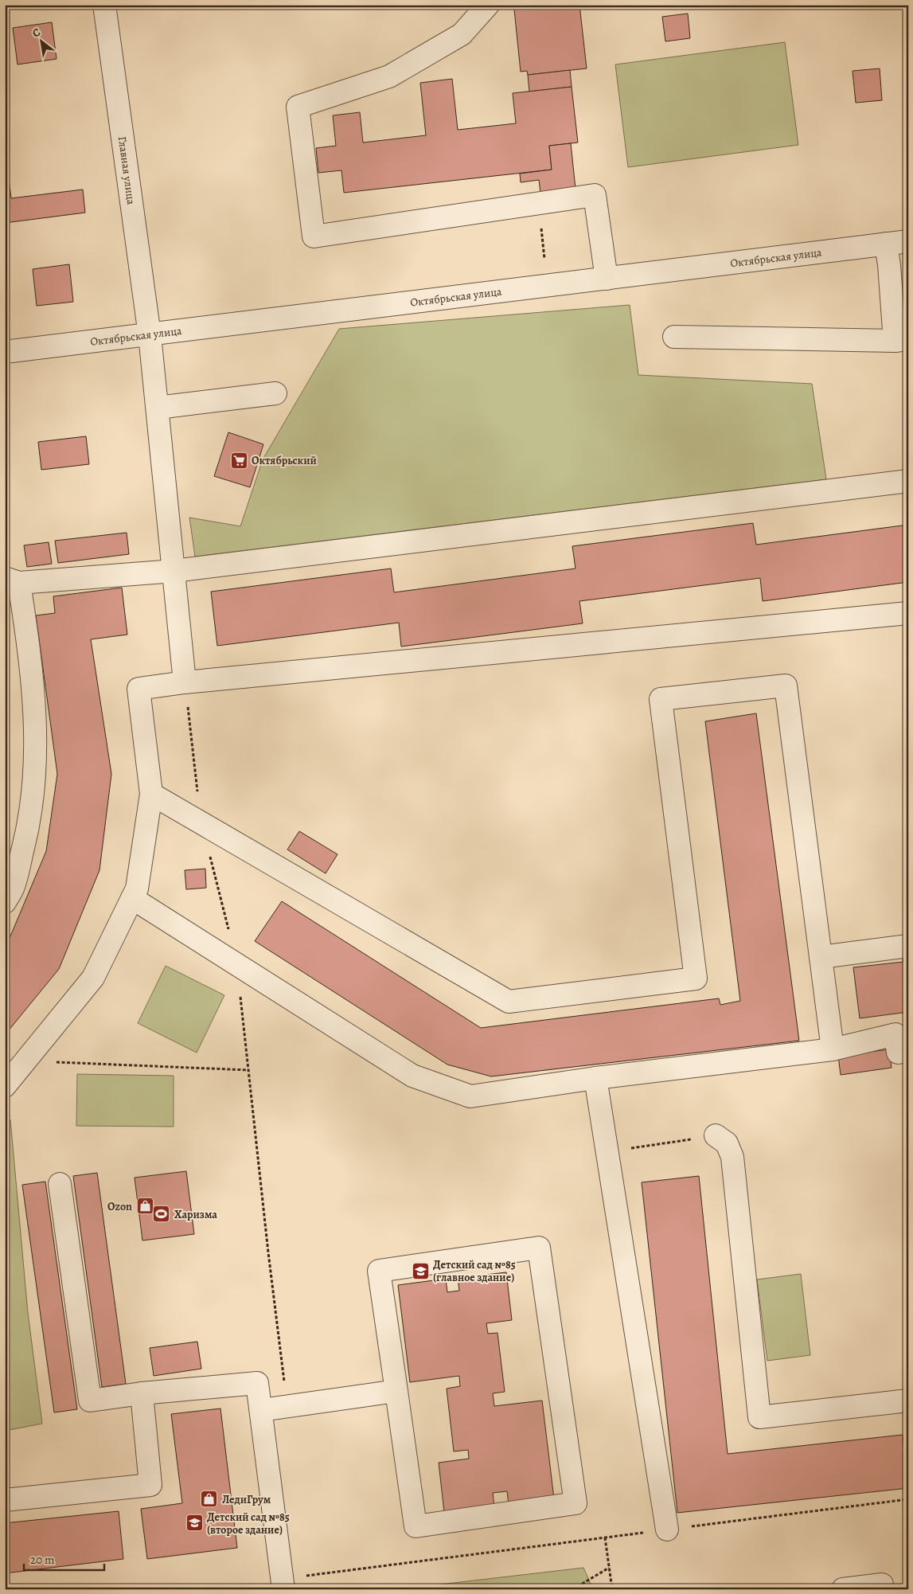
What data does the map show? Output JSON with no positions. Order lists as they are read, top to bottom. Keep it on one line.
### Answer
{"streets":{"street":["Главная улица","Октябрьская улица"]},"crossings":[["Главная улица","Октябрьская улица"]],"places":{"supermarket":["Октябрьский"],"shop":["Ozon","ЛедиГрум"],"sports":["Харизма"],"school or university":["Детский сад №85 (главное здание)","Детский сад №85 (второе здание)"]},"scale_bar":"20 m","north":"top left"}
